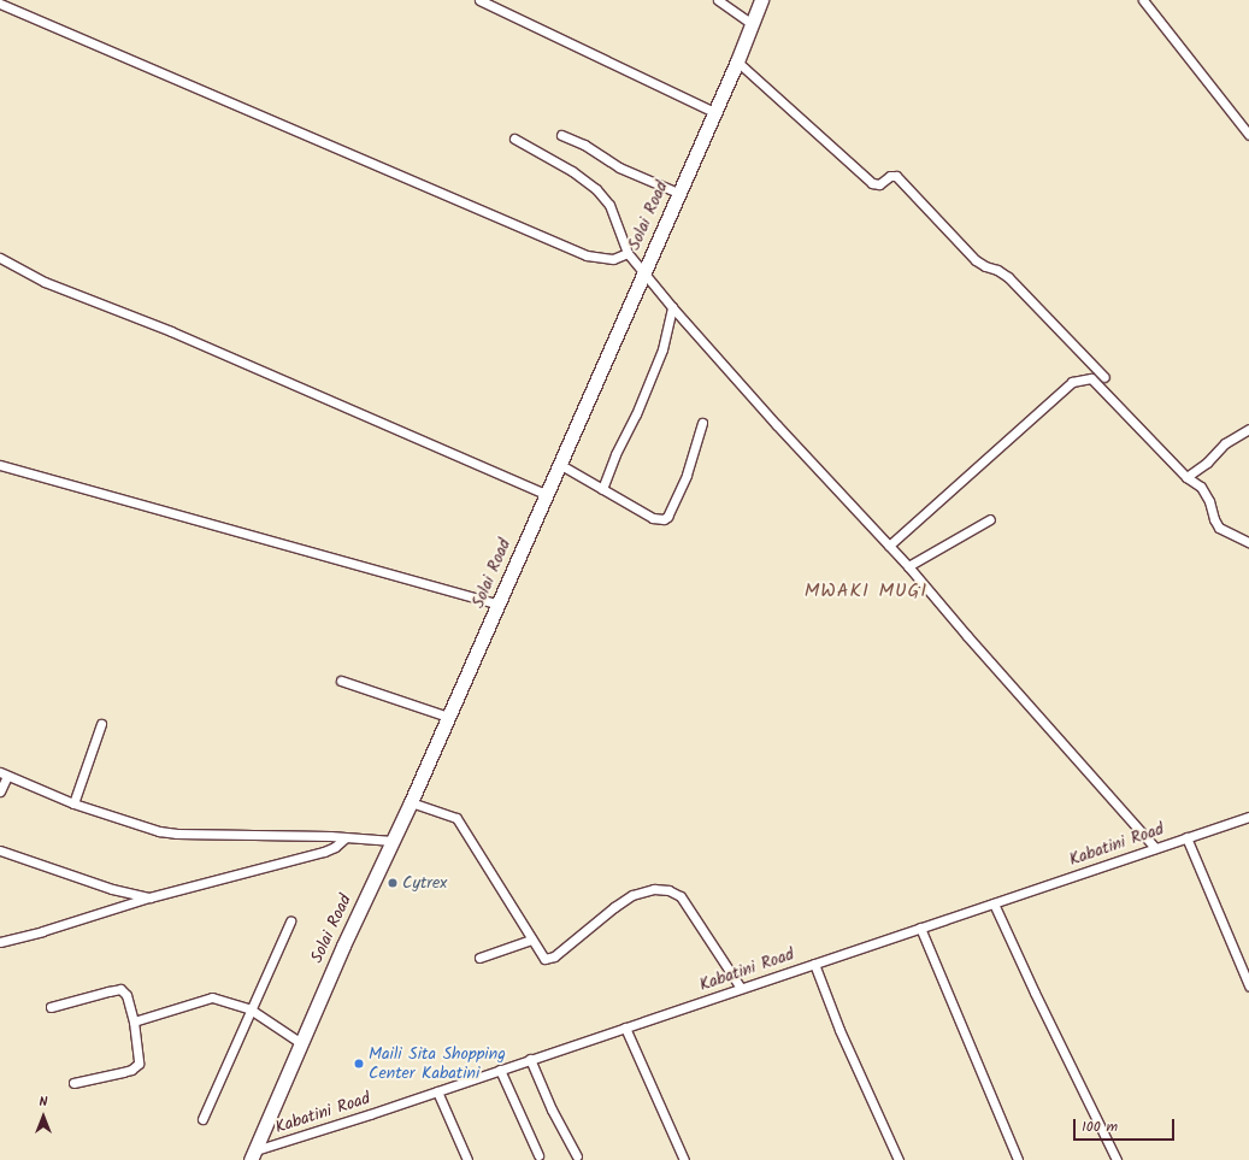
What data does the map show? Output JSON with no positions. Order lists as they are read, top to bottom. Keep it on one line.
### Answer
{"streets":{"highway":["Solai Road"],"street":["Kabatini Road"]},"crossings":[["Solai Road","Kabatini Road"]],"districts":["MWAKI MUGI"],"places":["Cytrex","Maili Sita Shopping Center Kabatini"],"scale_bar":"100 m","north":"top"}
